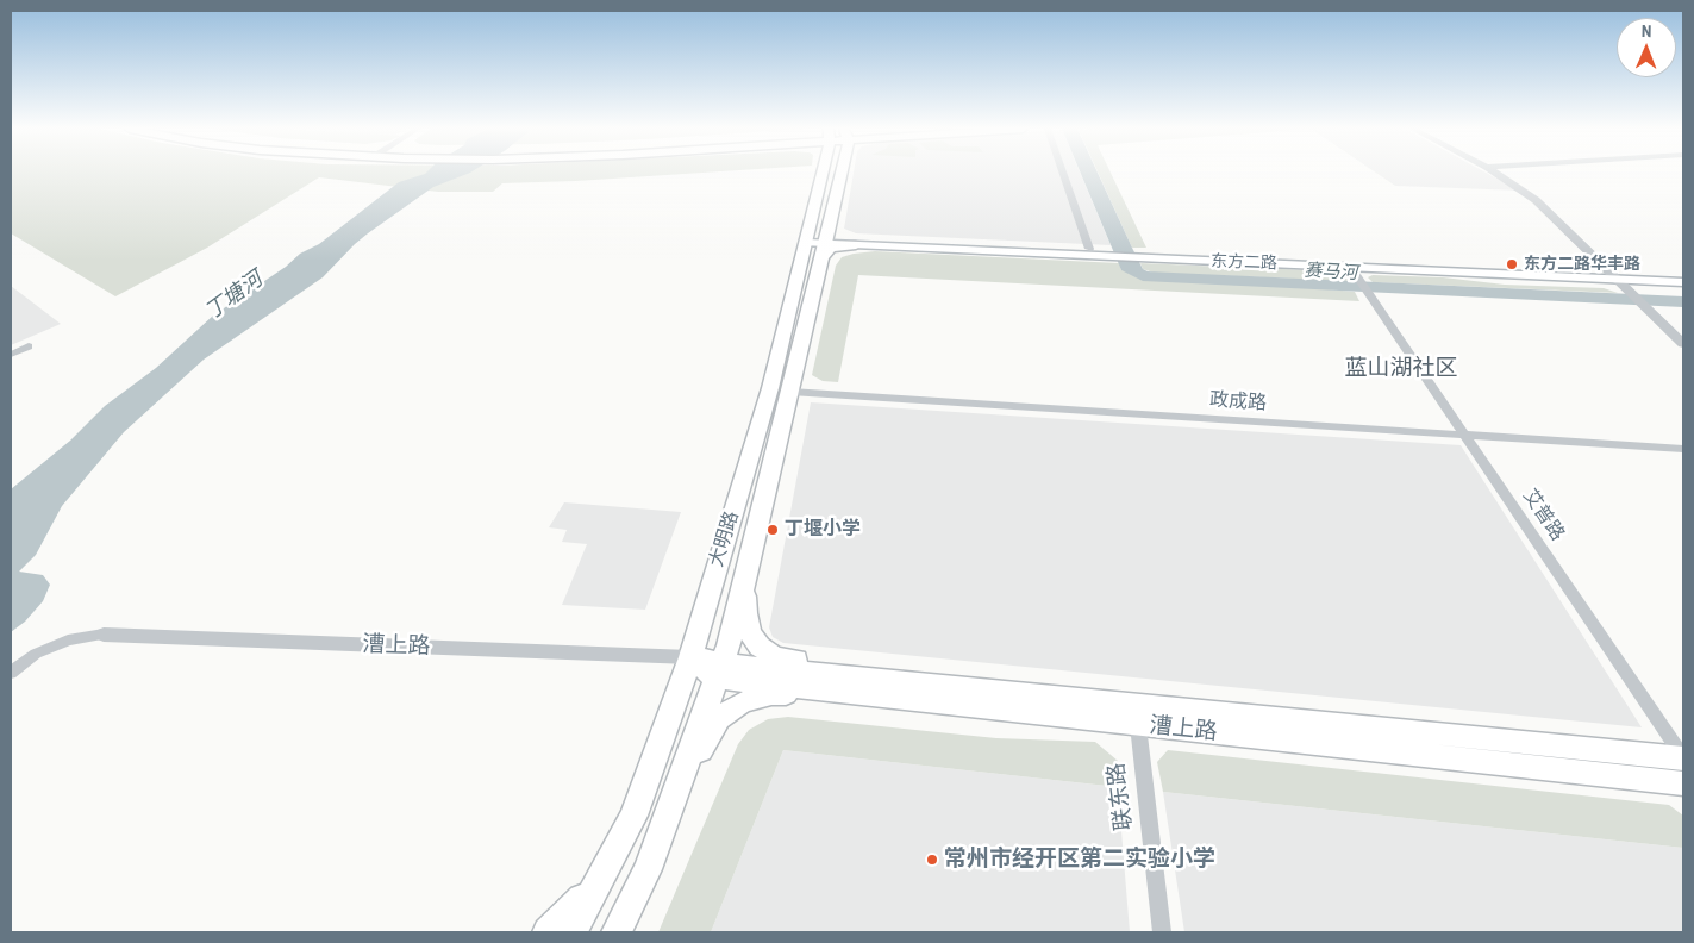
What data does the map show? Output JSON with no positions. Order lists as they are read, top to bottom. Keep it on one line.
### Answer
{"streets":{"main road":["东方二路","大明路","漕上路"],"street":["政成路","艾普路","联东路"]},"crossings":[["东方二路","艾普路"],["政成路","艾普路"],["政成路","大明路"],["艾普路","漕上路"],["大明路","漕上路"],["漕上路","联东路"]],"districts":["蓝山湖社区"],"water":["赛马河","丁塘河"],"places":["东方二路华丰路","丁堰小学","常州市经开区第二实验小学"],"north":"top"}
